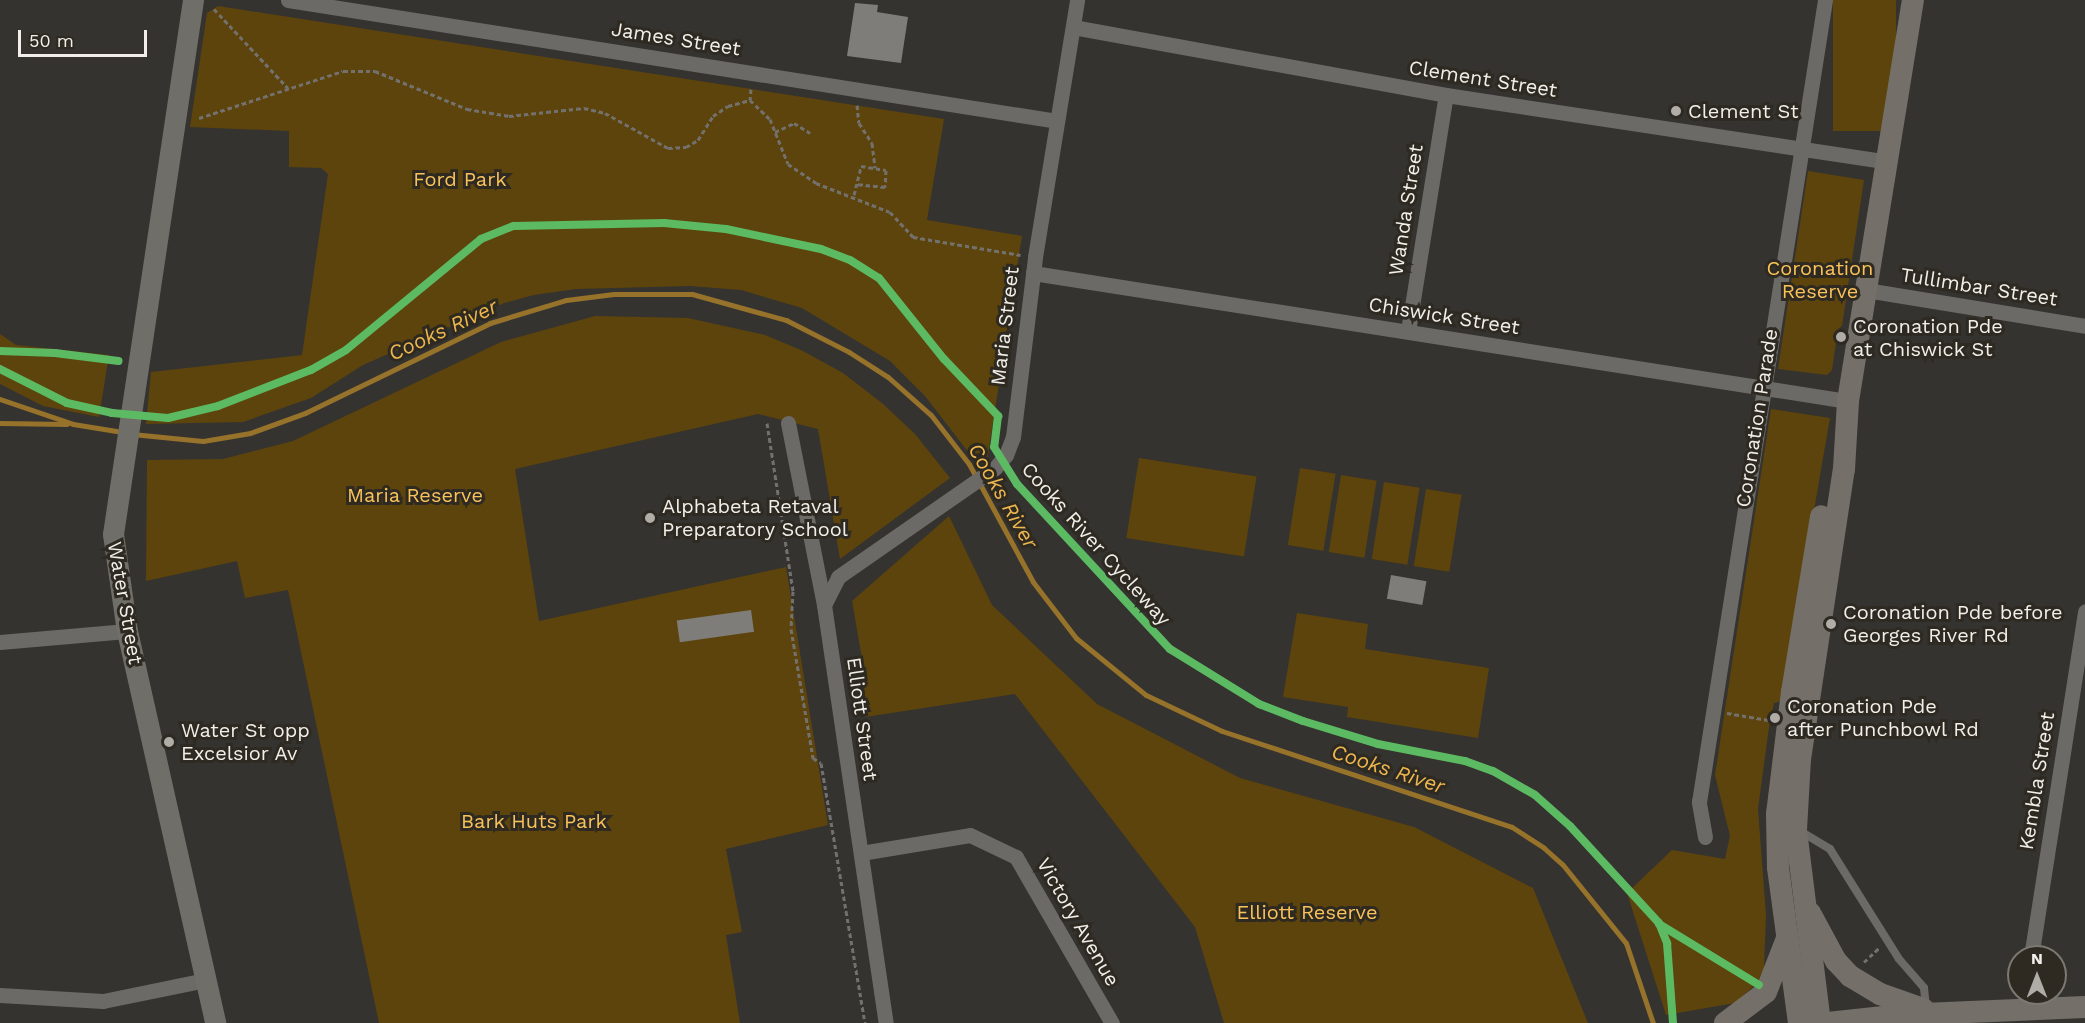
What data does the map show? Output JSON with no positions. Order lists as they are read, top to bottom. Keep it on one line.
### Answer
{"streets":{"main road":["Water Street"],"street":["James Street","Clement Street","Wanda Street","Tullimbar Street","Chiswick Street","Maria Street","Coronation Parade","Elliott Street","Kembla Street","Victory Avenue"],"cycle path":["Cooks River Cycleway"]},"crossings":[["James Street","Maria Street"],["Clement Street","Wanda Street"],["Clement Street","Maria Street"],["Clement Street","Coronation Parade"],["Wanda Street","Chiswick Street"],["Chiswick Street","Maria Street"],["Chiswick Street","Coronation Parade"],["Maria Street","Elliott Street"],["Elliott Street","Victory Avenue"]],"water":["Cooks River"],"parks":["Ford Park","Coronation Reserve","Maria Reserve","Bark Huts Park","Elliott Reserve"],"places":["Clement St","Coronation Pde at Chiswick St","Alphabeta Retaval Preparatory School","Coronation Pde before Georges River Rd","Coronation Pde after Punchbowl Rd","Water St opp Excelsior Av"],"scale_bar":"50 m","north":"top"}
